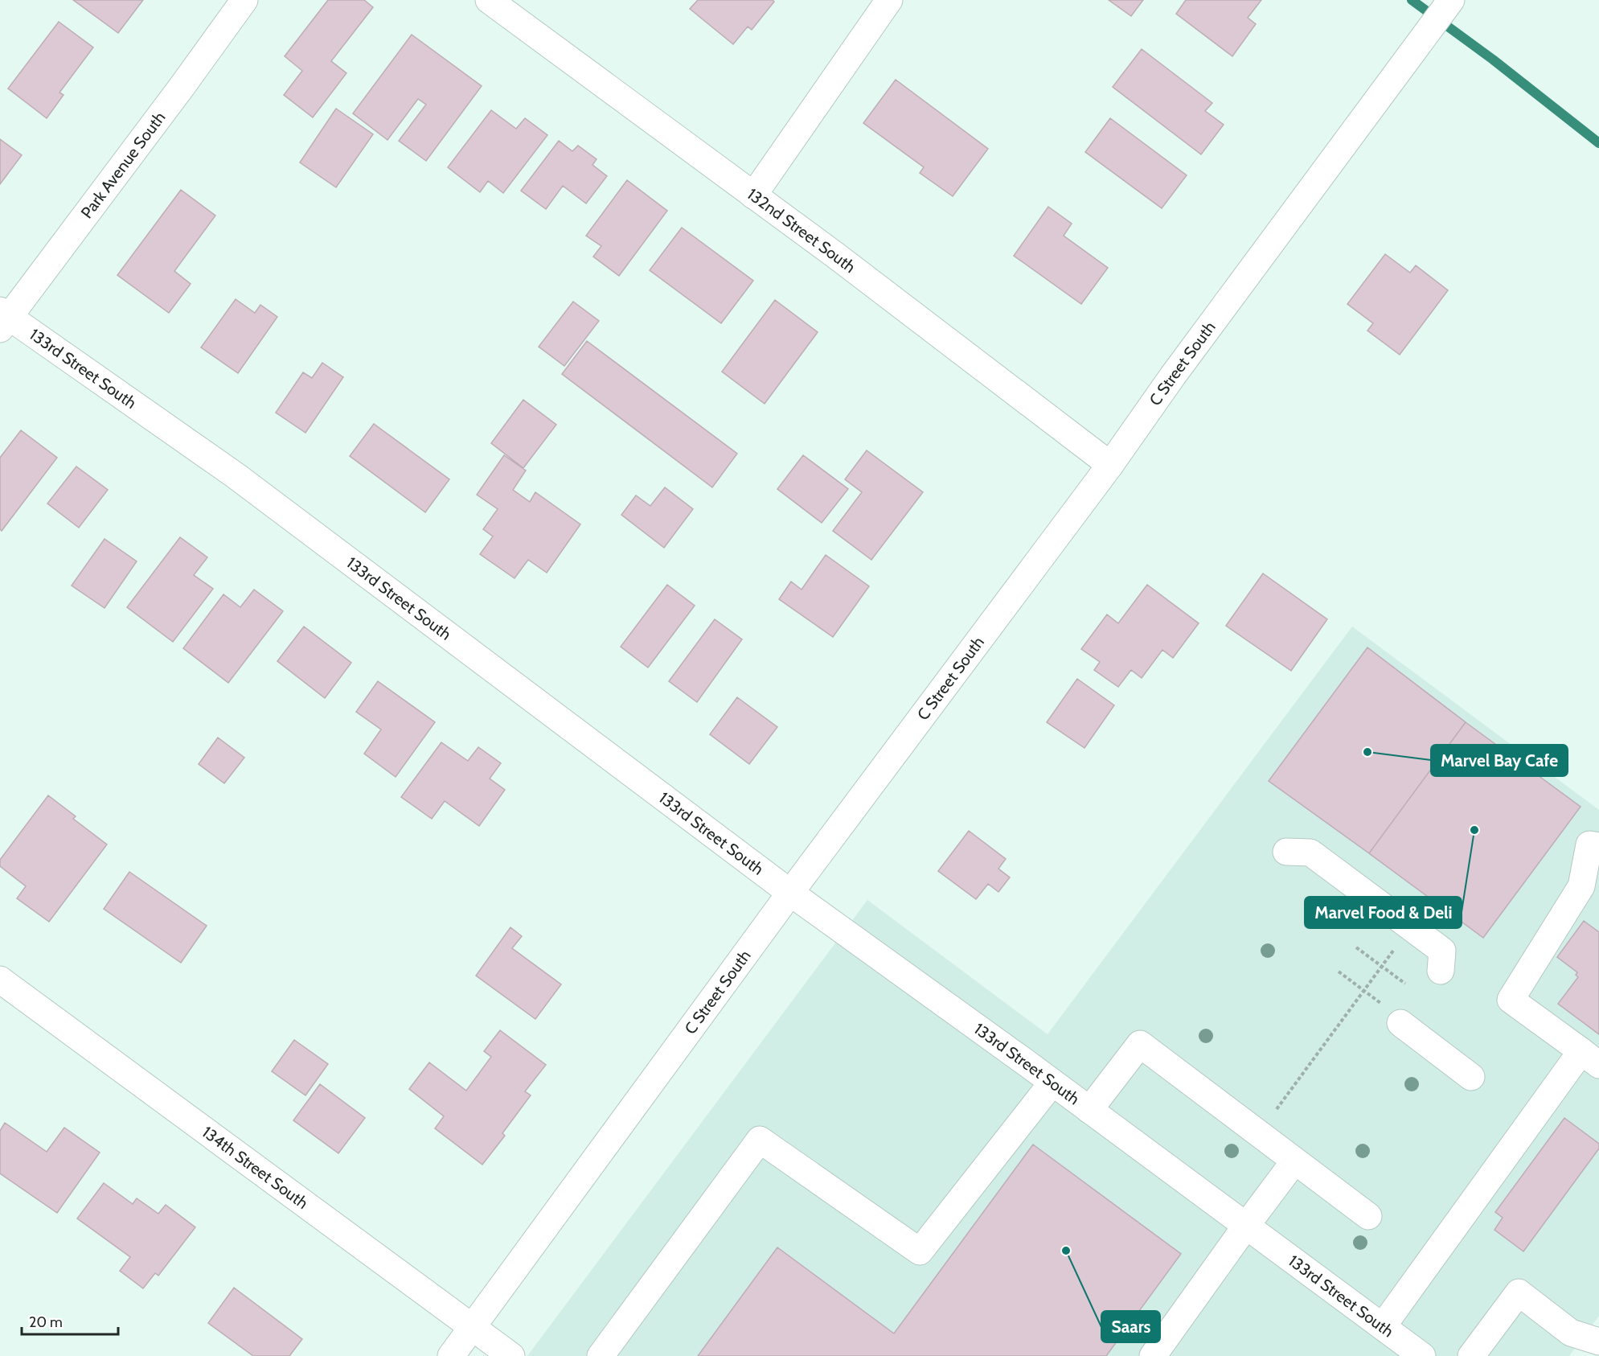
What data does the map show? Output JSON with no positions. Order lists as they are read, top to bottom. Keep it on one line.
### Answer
{"streets":{"street":["Park Avenue South","132nd Street South","C Street South","133rd Street South","134th Street South"]},"crossings":[["Park Avenue South","133rd Street South"],["132nd Street South","C Street South"],["C Street South","133rd Street South"],["C Street South","134th Street South"]],"places":["Marvel Bay Cafe","Marvel Food & Deli","Saars"],"scale_bar":"20 m"}
